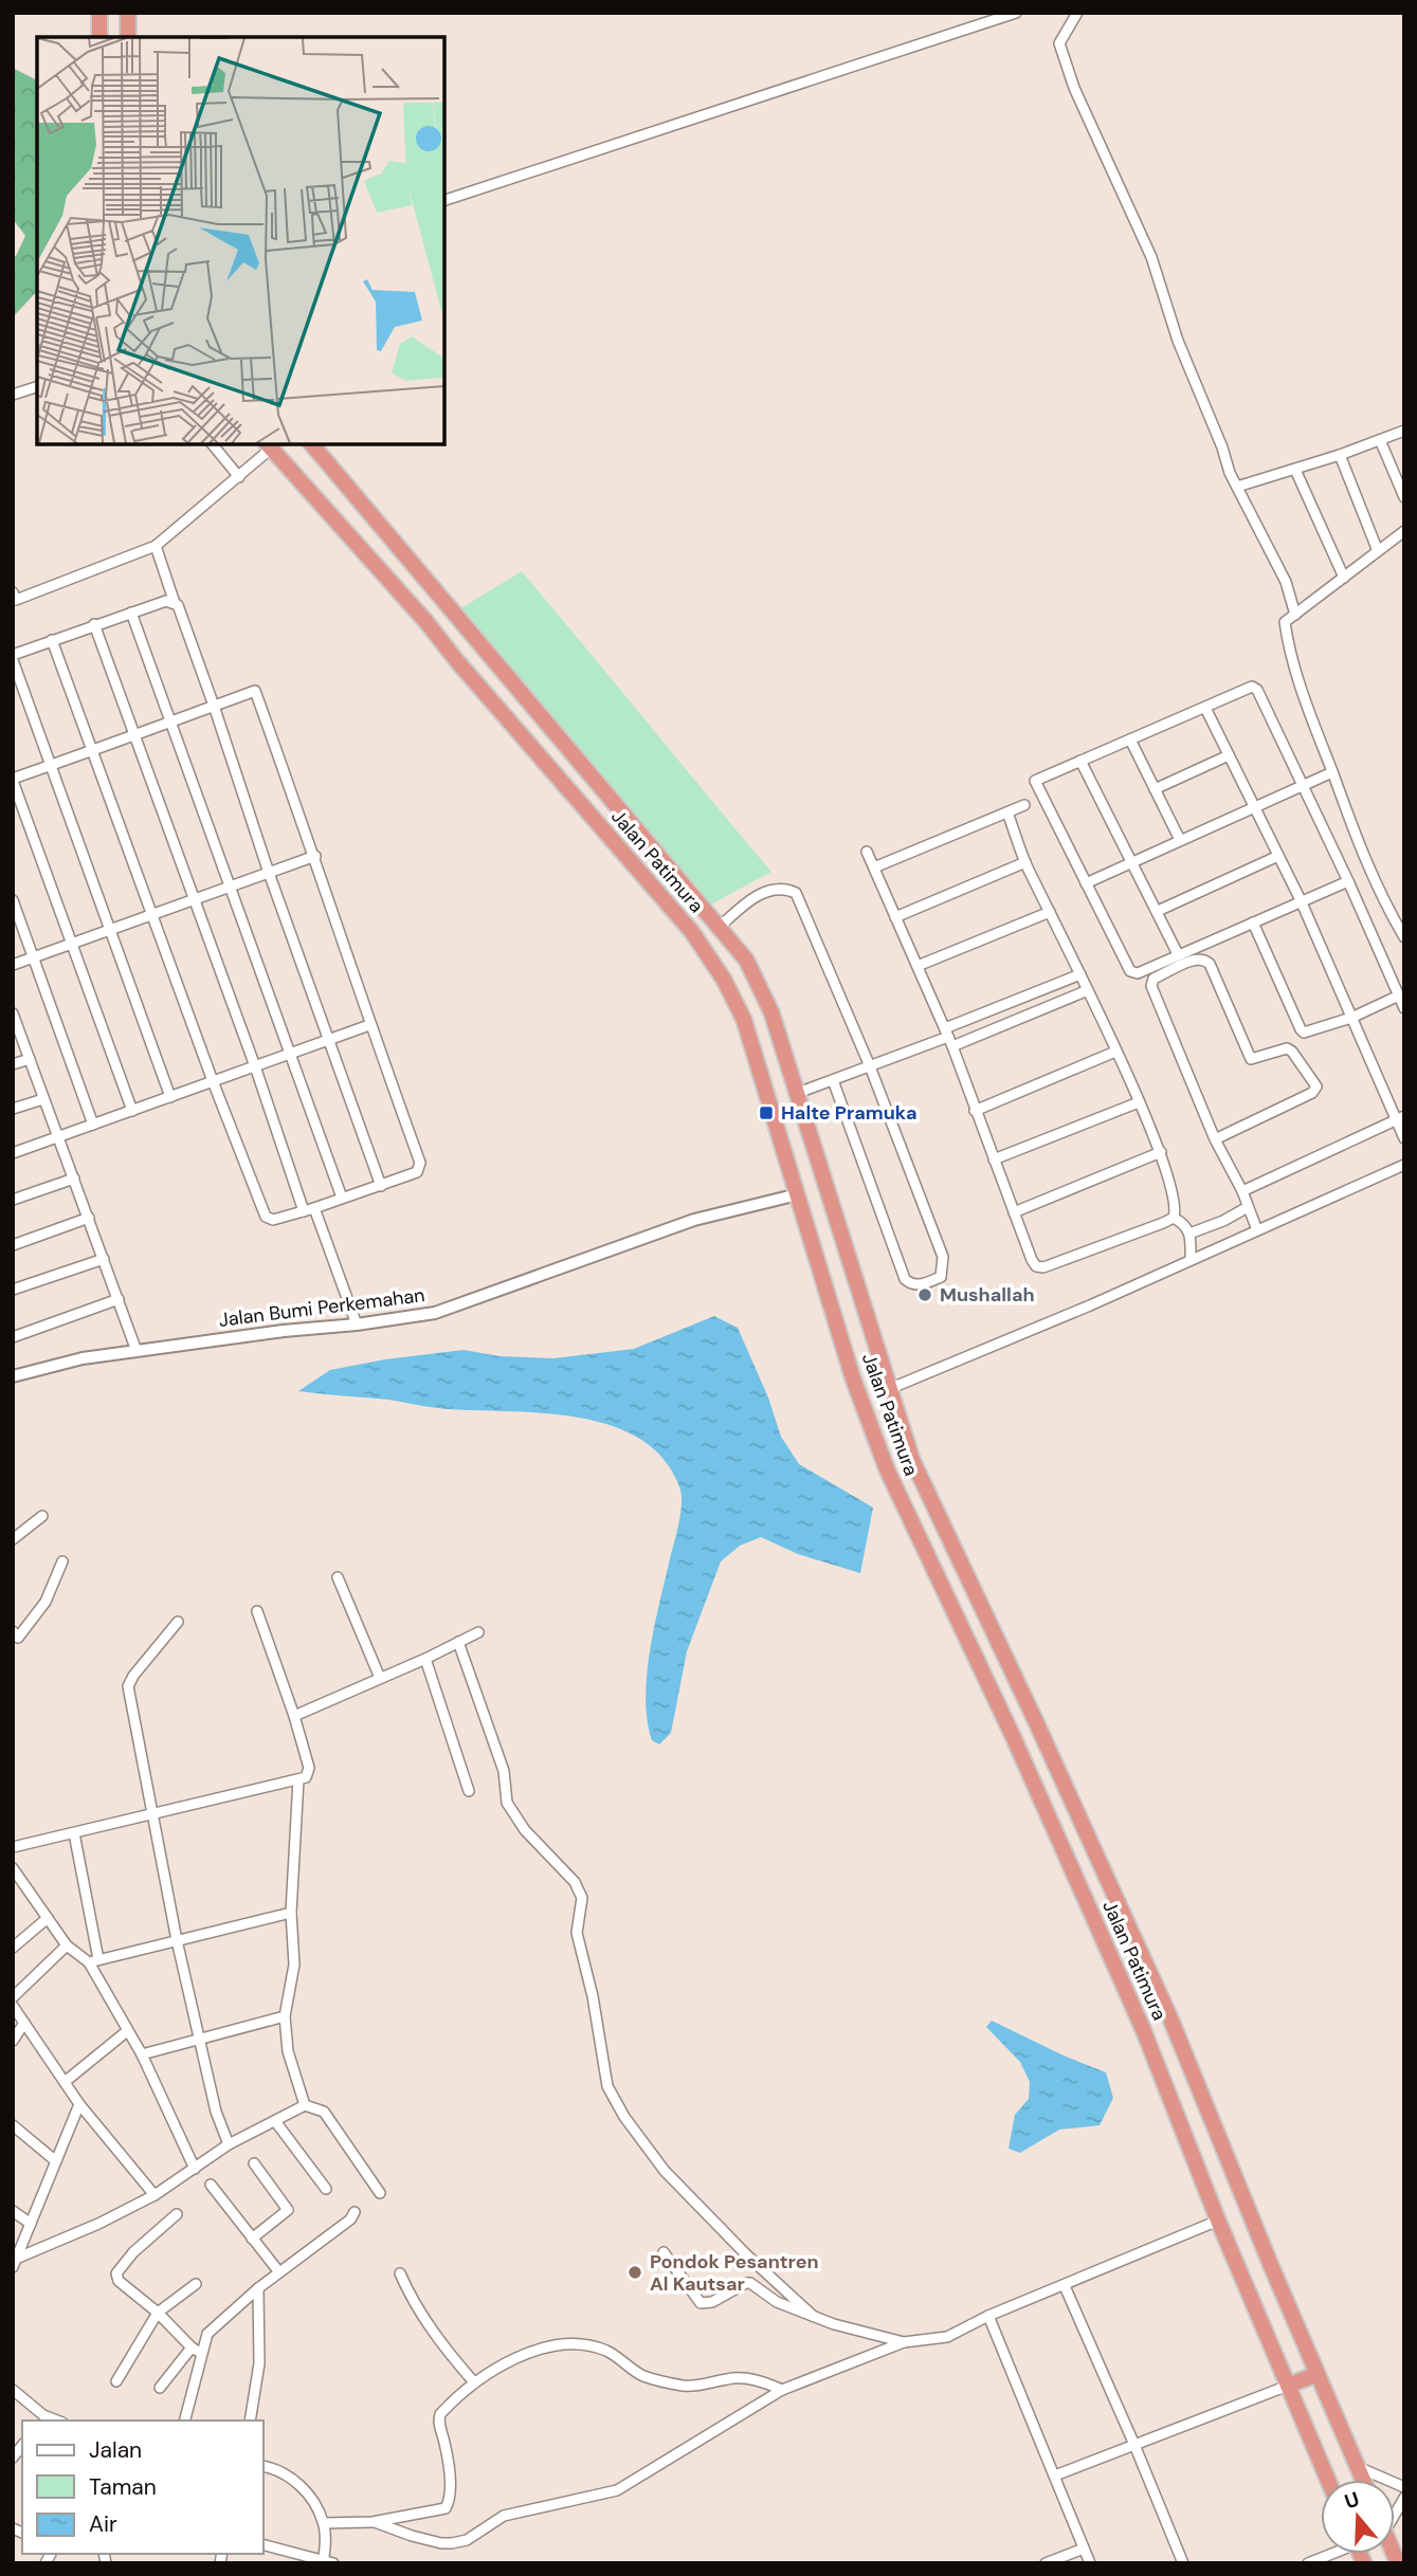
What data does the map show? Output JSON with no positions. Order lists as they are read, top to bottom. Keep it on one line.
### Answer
{"streets":{"highway":["Jalan Patimura"],"street":["Jalan Bumi Perkemahan"]},"crossings":[["Jalan Patimura","Jalan Bumi Perkemahan"]],"places":{"transit":["Halte Pramuka"],"other":["Mushallah","Pondok Pesantren Al Kautsar"]},"legend":["Jalan","Taman","Air"],"north":"top"}
